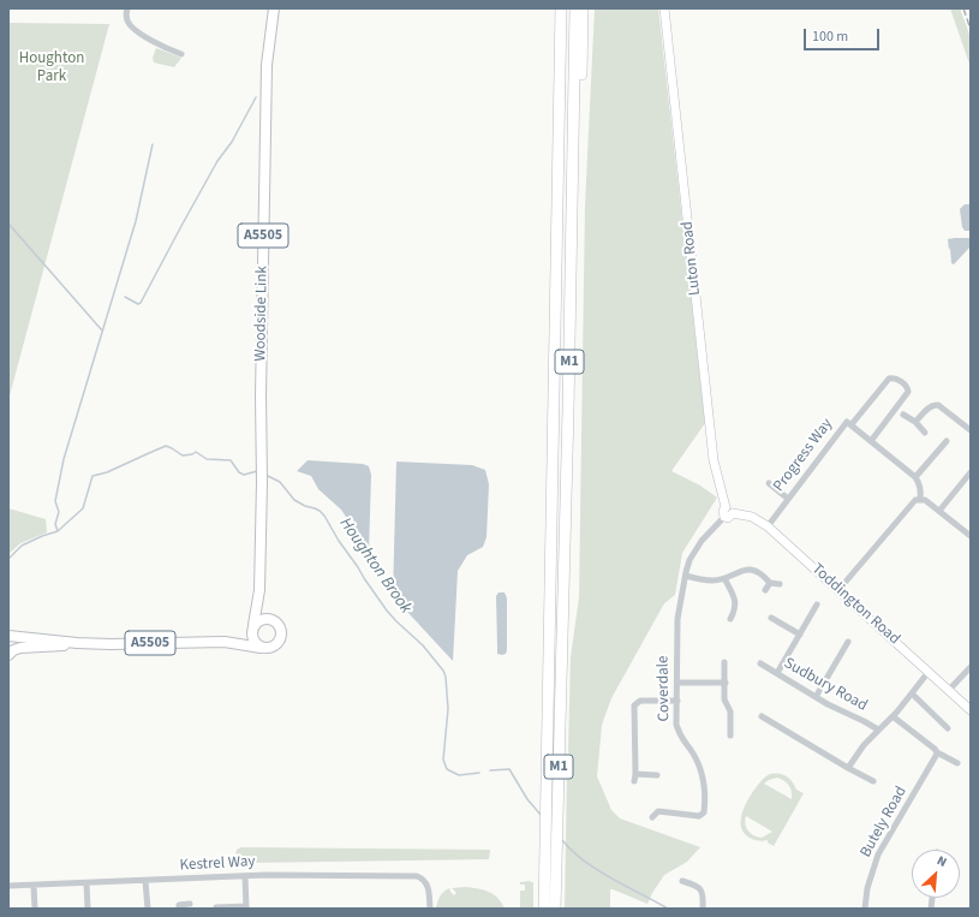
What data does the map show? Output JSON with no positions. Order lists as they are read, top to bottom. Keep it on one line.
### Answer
{"streets":{"highway":["M1"],"main road":["A5505","Luton Road","Woodside Link","Toddington Road"],"street":["Progress Way","Sudbury Road","Coverdale","Butely Road","Kestrel Way"]},"crossings":[["A5505","Woodside Link"],["Luton Road","Toddington Road"],["Luton Road","Coverdale"],["Progress Way","Toddington Road"],["Toddington Road","Coverdale"]],"water":["Houghton Brook"],"parks":["Houghton Park"],"scale_bar":"100 m","north":"top right"}
